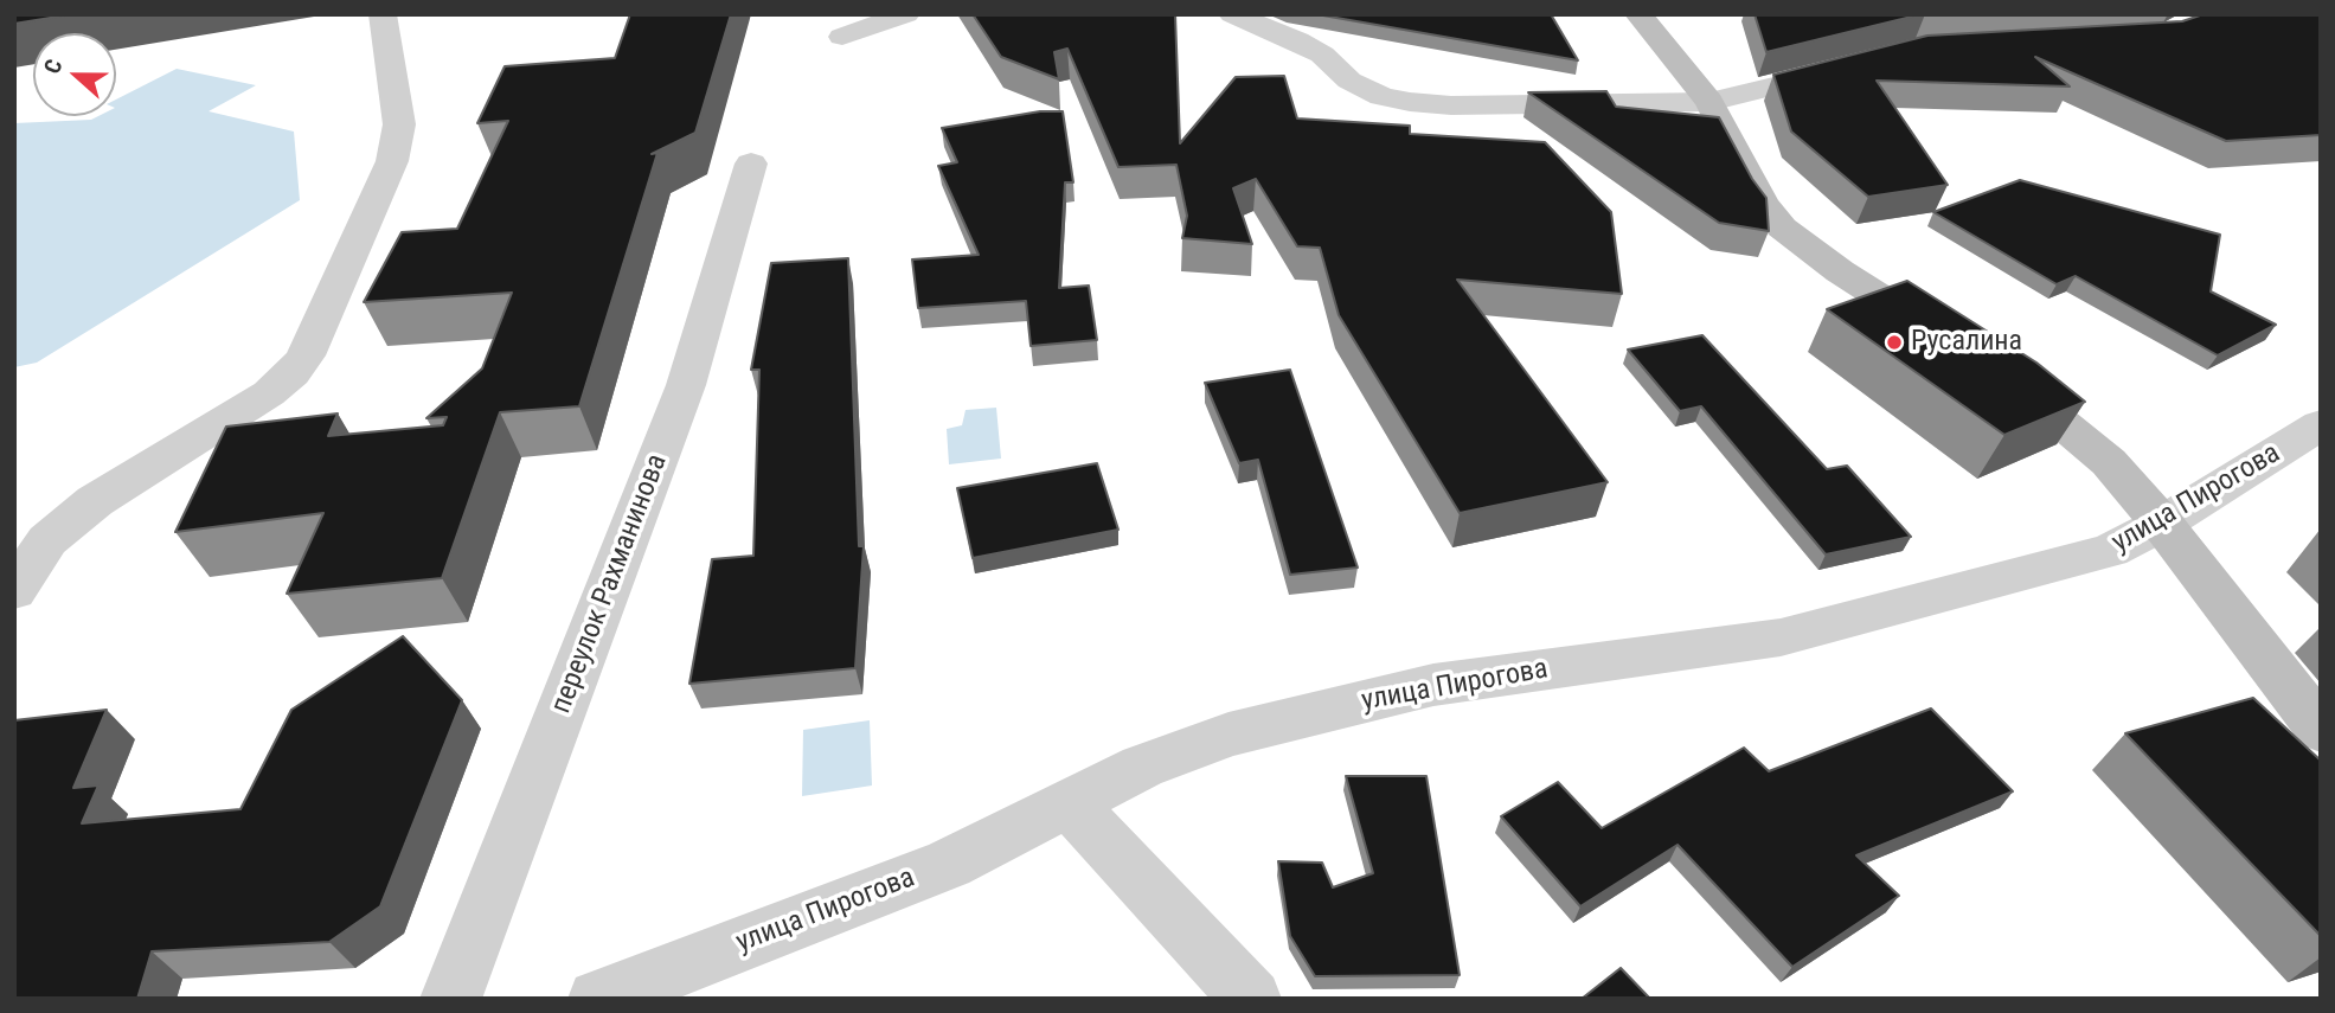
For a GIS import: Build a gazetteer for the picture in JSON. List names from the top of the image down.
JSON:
{
  "streets": {
    "street": ["улица Пирогова", "переулок Рахманинова"]
  },
  "places": ["Русалина"],
  "north": "left"
}
